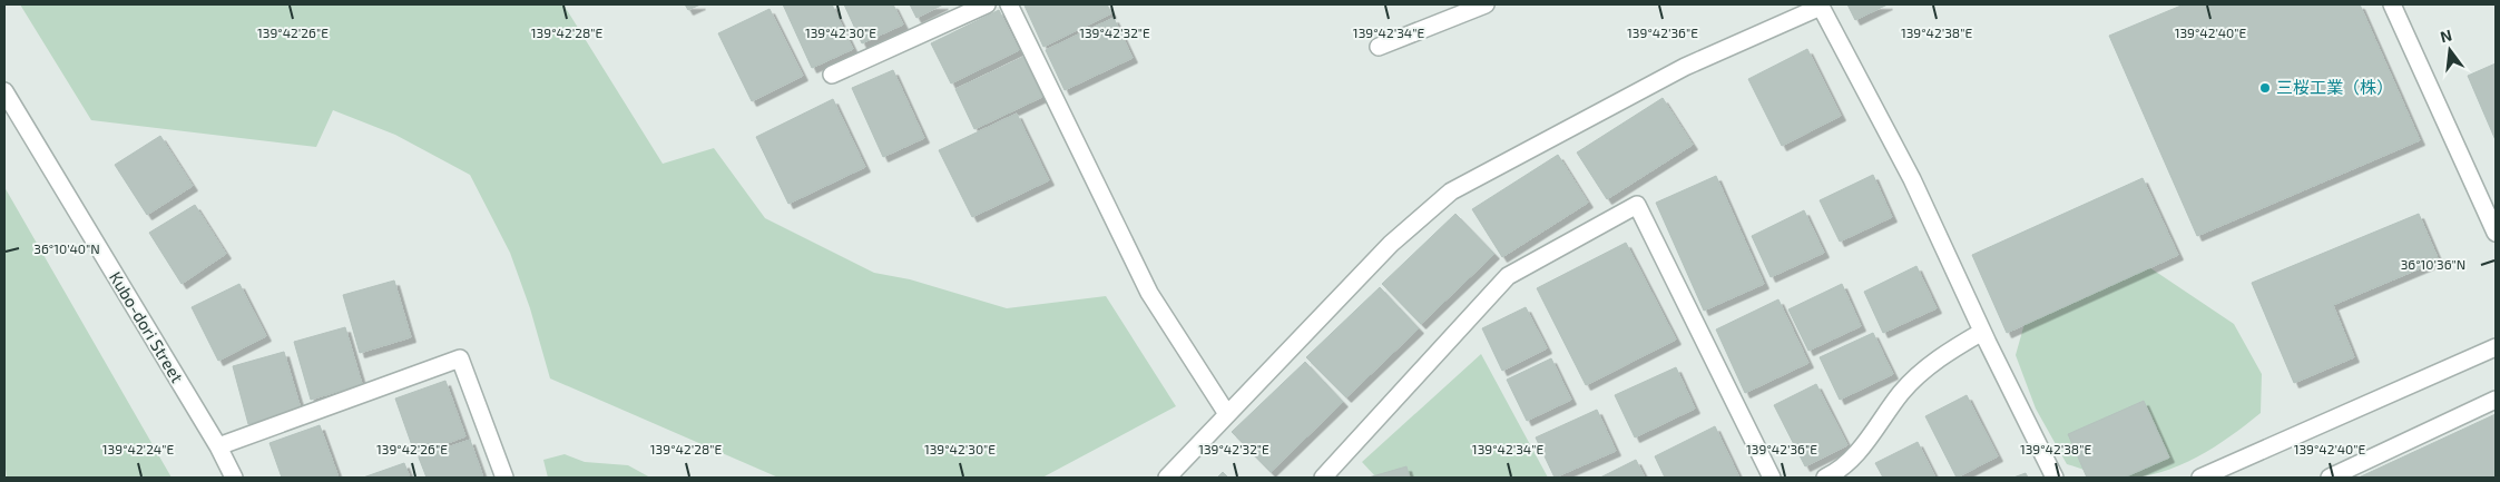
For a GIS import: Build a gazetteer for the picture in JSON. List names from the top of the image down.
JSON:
{
  "streets": {
    "street": ["Kubo-dori Street"]
  },
  "places": ["三桜工業（株）"],
  "north": "top",
  "coordinates": [
    "139°42'26\"E",
    "139°42'30\"E",
    "139°42'32\"E",
    "139°42'34\"E",
    "139°42'38\"E",
    "139°42'28\"E",
    "139°42'36\"E",
    "139°42'40\"E",
    "36°10'40\"N",
    "36°10'36\"N",
    "139°42'24\"E"
  ]
}
